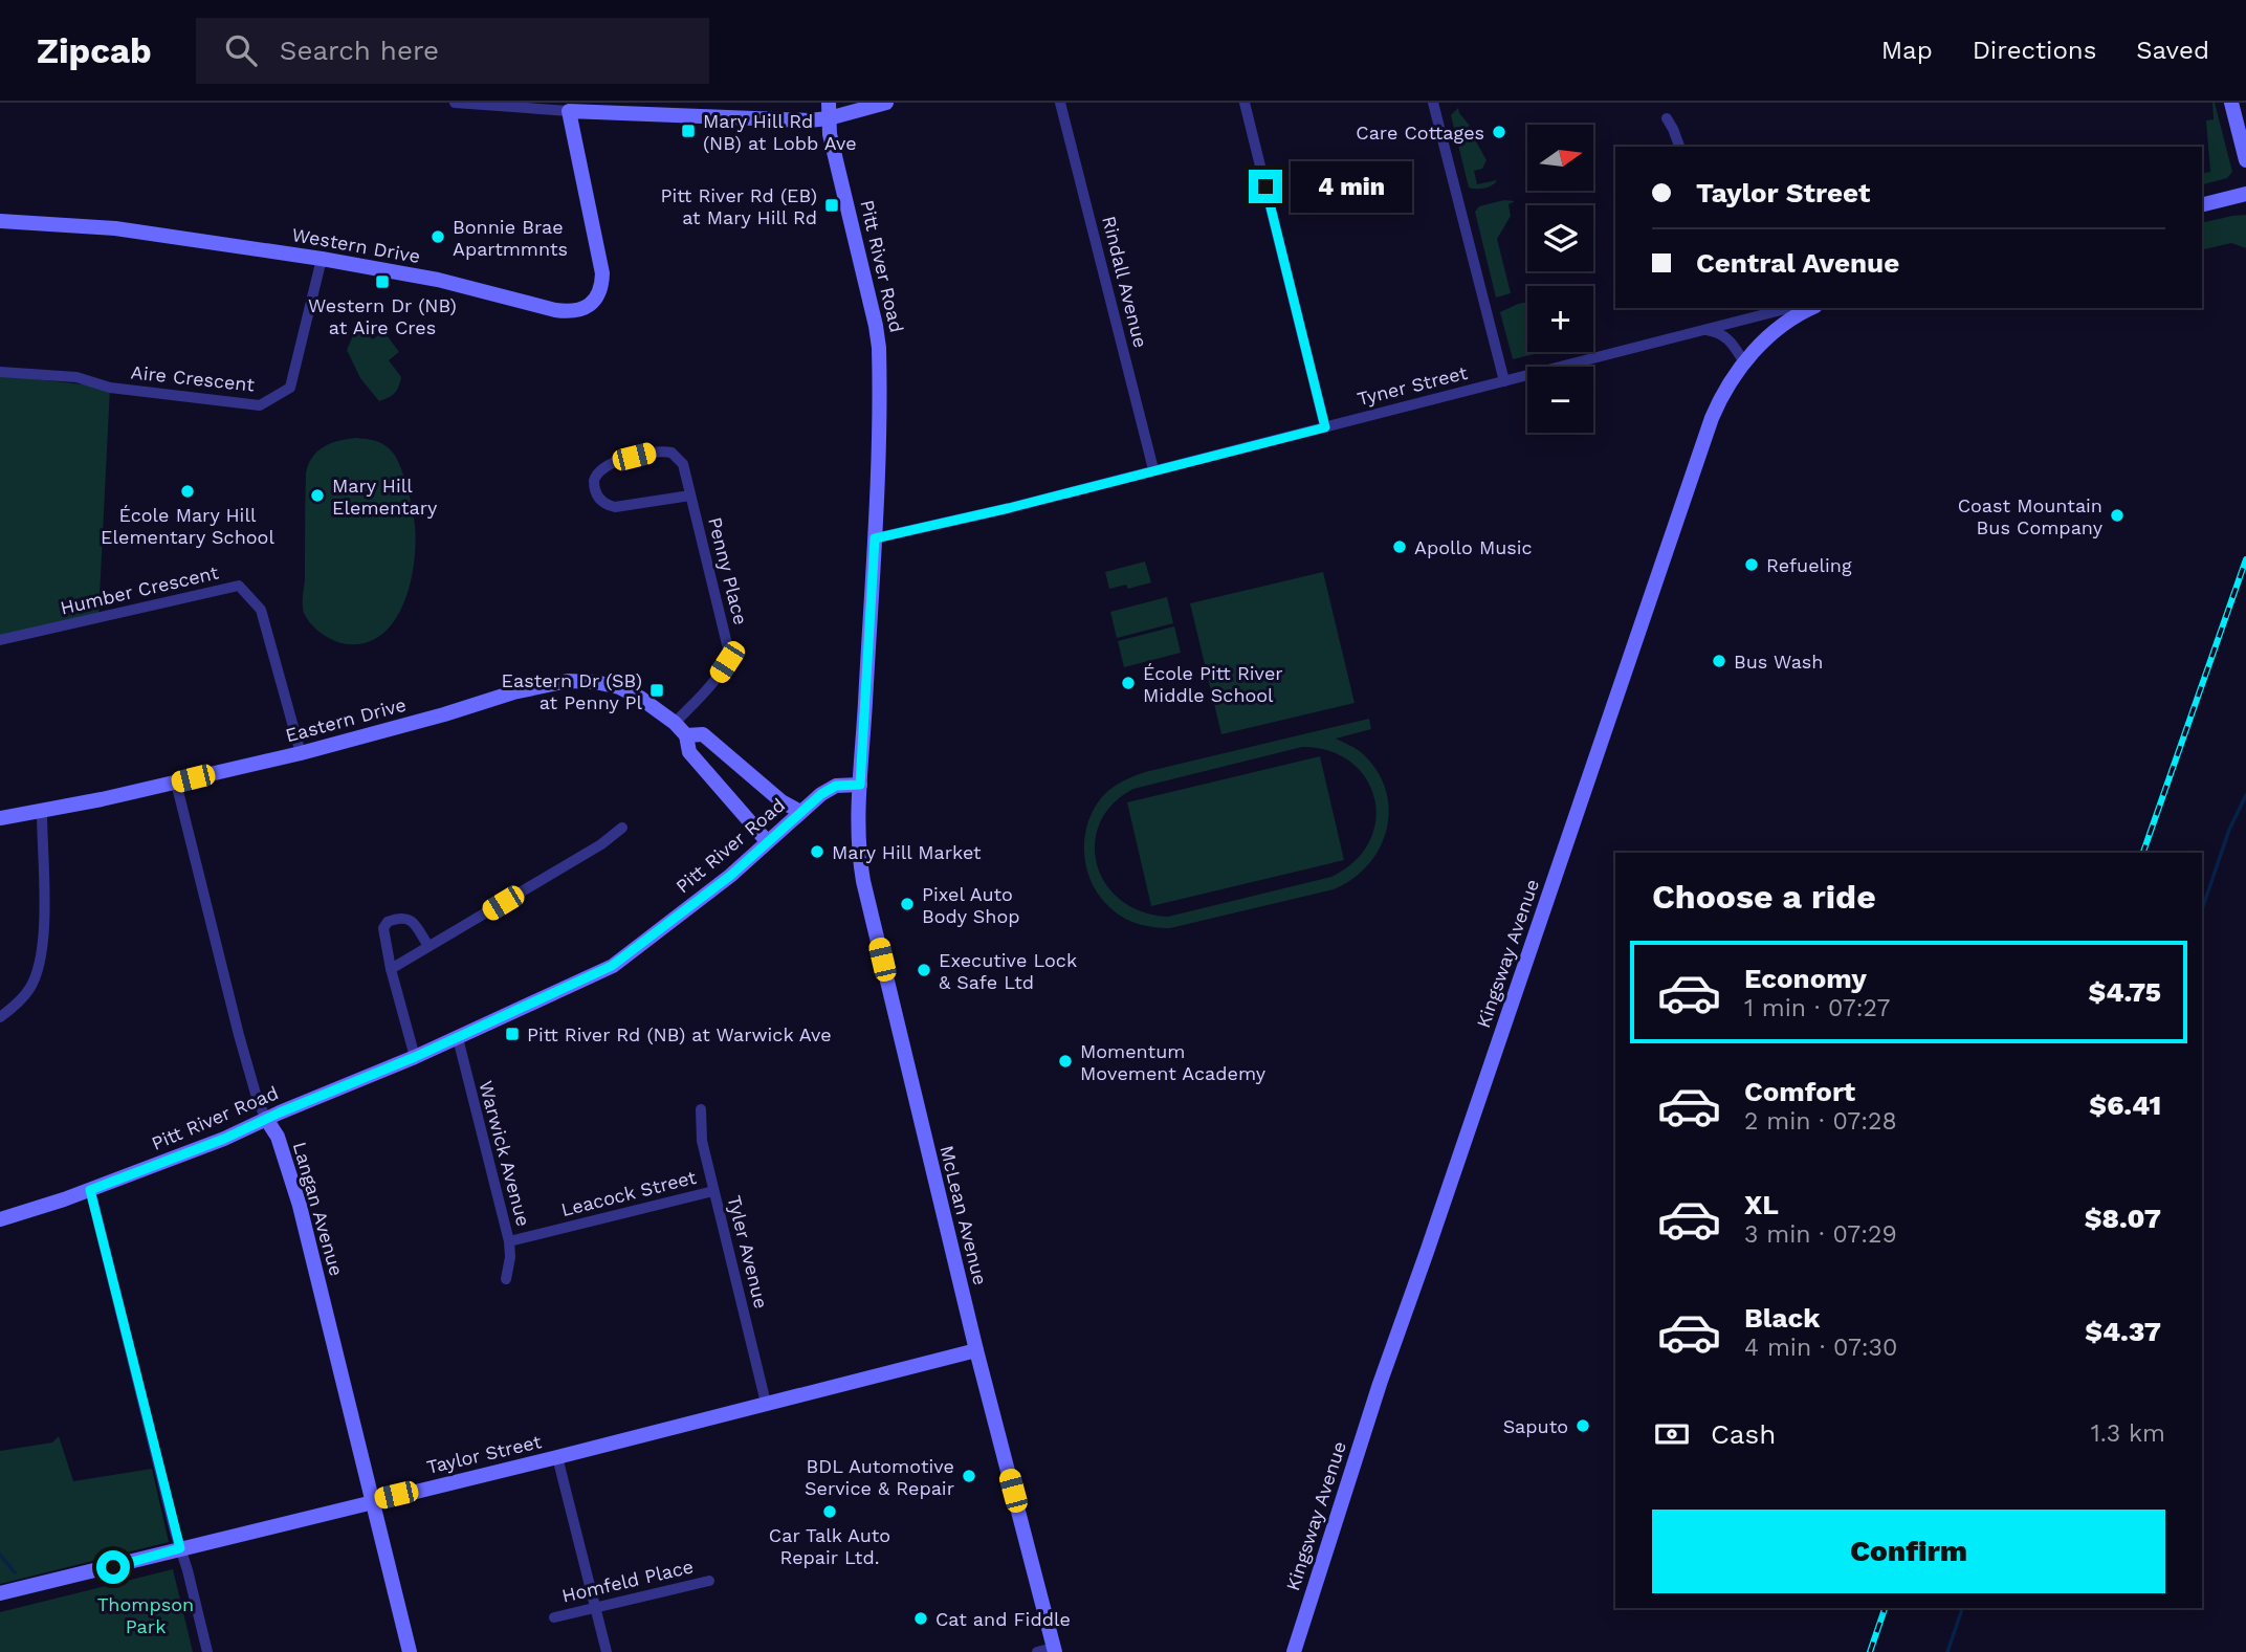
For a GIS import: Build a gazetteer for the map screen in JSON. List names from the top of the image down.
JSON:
{
  "streets": {
    "main road": [
      "Western Drive",
      "Pitt River Road",
      "Eastern Drive",
      "Kingsway Avenue",
      "Langan Avenue",
      "McLean Avenue",
      "Taylor Street"
    ],
    "street": [
      "Rindall Avenue",
      "Aire Crescent",
      "Tyner Street",
      "Penny Place",
      "Humber Crescent",
      "Warwick Avenue",
      "Leacock Street",
      "Tyler Avenue",
      "Homfeld Place"
    ]
  },
  "crossings": [
    ["Western Drive", "Aire Crescent"],
    ["Pitt River Road", "Tyner Street"],
    ["Pitt River Road", "Eastern Drive"],
    ["Pitt River Road", "Warwick Avenue"],
    ["Pitt River Road", "Langan Avenue"],
    ["Pitt River Road", "McLean Avenue"],
    ["Rindall Avenue", "Tyner Street"],
    ["Penny Place", "Eastern Drive"],
    ["Humber Crescent", "Eastern Drive"],
    ["Eastern Drive", "Langan Avenue"],
    ["Warwick Avenue", "Leacock Street"],
    ["Leacock Street", "Tyler Avenue"],
    ["Langan Avenue", "Taylor Street"],
    ["McLean Avenue", "Taylor Street"],
    ["Tyler Avenue", "Taylor Street"]
  ],
  "parks": ["Thompson Park"],
  "places": {
    "transit": [
      "Mary Hill Rd (NB) at Lobb Ave",
      "Pitt River Rd (EB) at Mary Hill Rd",
      "Western Dr (NB) at Aire Cres",
      "Eastern Dr (SB) at Penny Pl",
      "Pitt River Rd (NB) at Warwick Ave"
    ],
    "other": [
      "Care Cottages",
      "Bonnie Brae Apartmmnts",
      "École Mary Hill Elementary School",
      "Mary Hill Elementary",
      "Coast Mountain Bus Company",
      "Apollo Music",
      "Refueling",
      "Bus Wash",
      "École Pitt River Middle School",
      "Mary Hill Market",
      "Pixel Auto Body Shop",
      "Executive Lock & Safe Ltd",
      "Momentum Movement Academy",
      "Saputo",
      "BDL Automotive Service & Repair",
      "Car Talk Auto Repair Ltd.",
      "Cat and Fiddle"
    ]
  },
  "north": "right",
  "page": {
    "header": "Zipcab",
    "search": "Search here",
    "nav": ["Map", "Directions", "Saved"],
    "map_buttons": ["+", "−"],
    "banner": ["Taylor Street", "Central Avenue"],
    "bubble": "4 min",
    "heading": "Choose a ride",
    "list": [
      {
        "name": "Economy",
        "note": "1 min · 07:27",
        "value": "$4.75"
      },
      {
        "name": "Comfort",
        "note": "2 min · 07:28",
        "value": "$6.41"
      },
      {
        "name": "XL",
        "note": "3 min · 07:29",
        "value": "$8.07"
      },
      {
        "name": "Black",
        "note": "4 min · 07:30",
        "value": "$4.37"
      }
    ],
    "pay": ["Cash", "1.3 km"],
    "buttons": "Confirm"
  }
}
